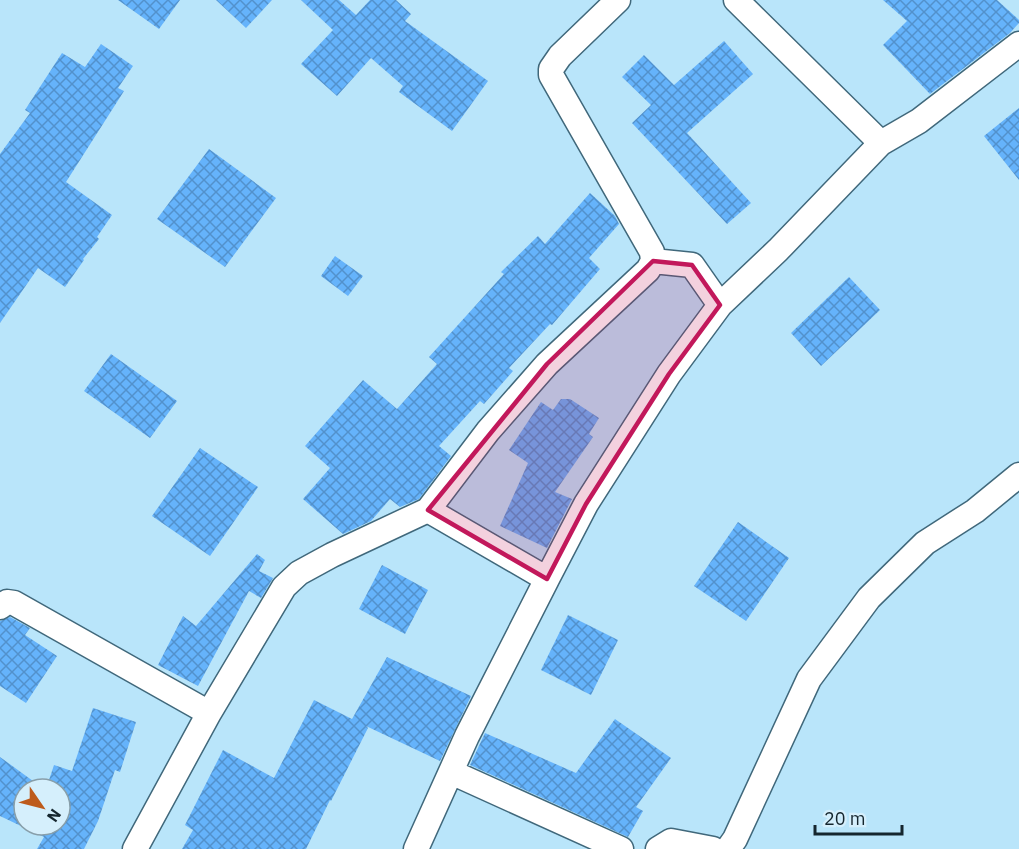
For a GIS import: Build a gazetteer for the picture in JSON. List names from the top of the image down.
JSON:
{
  "scale_bar": "20 m",
  "north": "bottom right"
}
